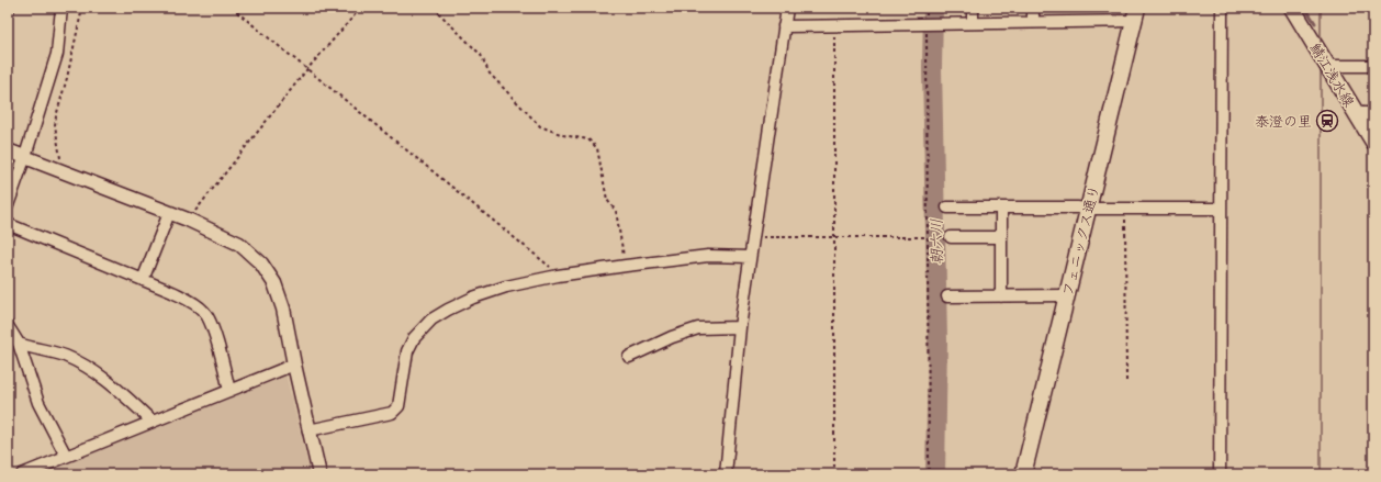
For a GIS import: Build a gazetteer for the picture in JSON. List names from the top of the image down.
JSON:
{
  "streets": {
    "main road": ["鯖江浅水線", "フェニックス通り"]
  },
  "water": ["朝六川"],
  "places": {
    "station": ["泰澄の里"]
  }
}
